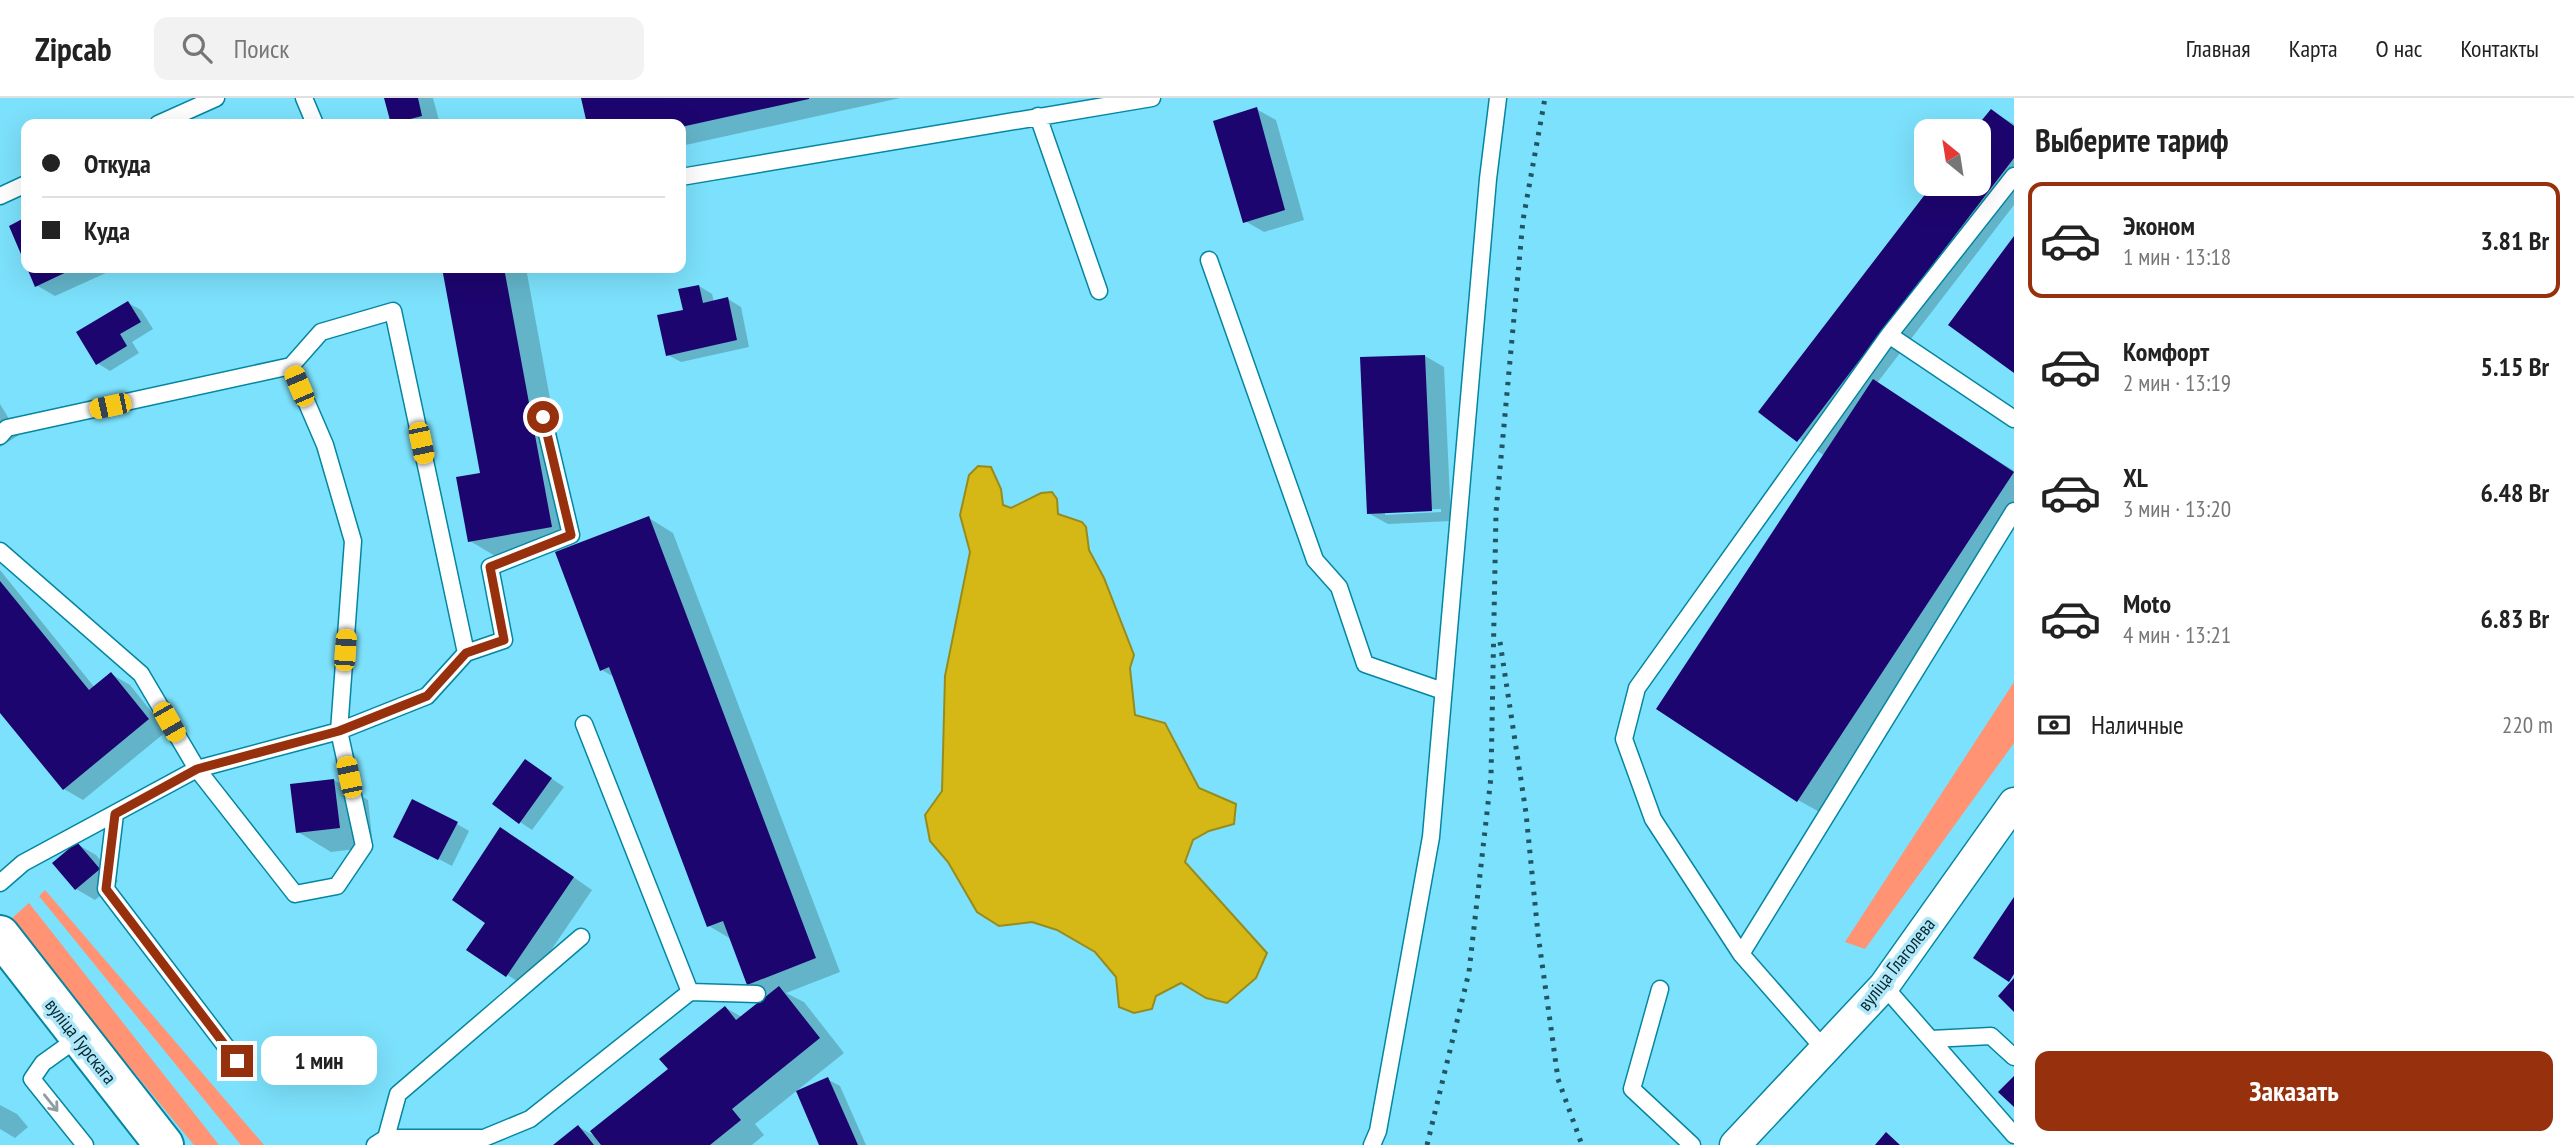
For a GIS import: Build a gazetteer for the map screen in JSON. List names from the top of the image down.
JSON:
{
  "streets": {
    "main road": ["вуліца Гурскага"],
    "street": ["вуліца Глаголева"]
  },
  "north": "top left",
  "page": {
    "header": "Zipcab",
    "search": "Поиск",
    "nav": [
      "Главная",
      "Карта",
      "О нас",
      "Контакты"
    ],
    "heading": "Выберите тариф",
    "banner": ["Откуда", "Куда"],
    "list": [
      {
        "name": "Эконом",
        "note": "1 мин · 13:18",
        "value": "3.81 Br"
      },
      {
        "name": "Комфорт",
        "note": "2 мин · 13:19",
        "value": "5.15 Br"
      },
      {
        "name": "XL",
        "note": "3 мин · 13:20",
        "value": "6.48 Br"
      },
      {
        "name": "Moto",
        "note": "4 мин · 13:21",
        "value": "6.83 Br"
      }
    ],
    "pay": ["Наличные", "220 m"],
    "bubble": "1 мин",
    "buttons": "Заказать"
  }
}
